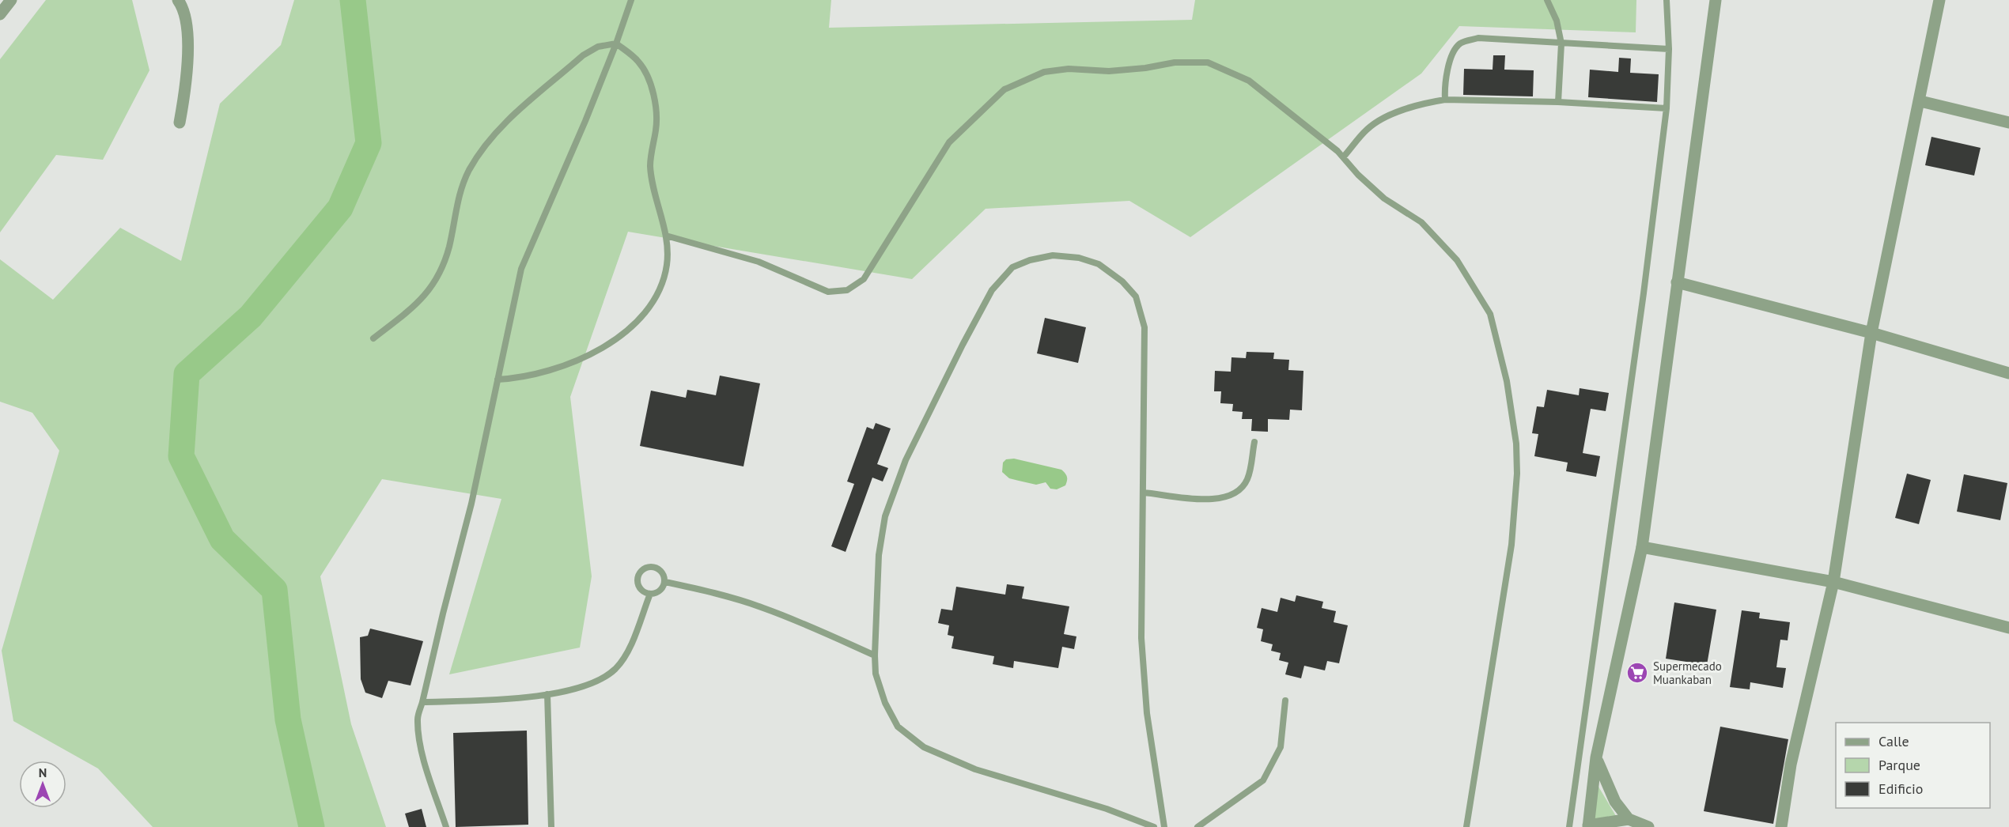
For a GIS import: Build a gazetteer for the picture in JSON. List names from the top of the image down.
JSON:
{
  "places": {
    "supermarket": ["Supermecado Muankaban"]
  },
  "legend": ["Calle", "Parque", "Edificio"],
  "north": "top"
}
